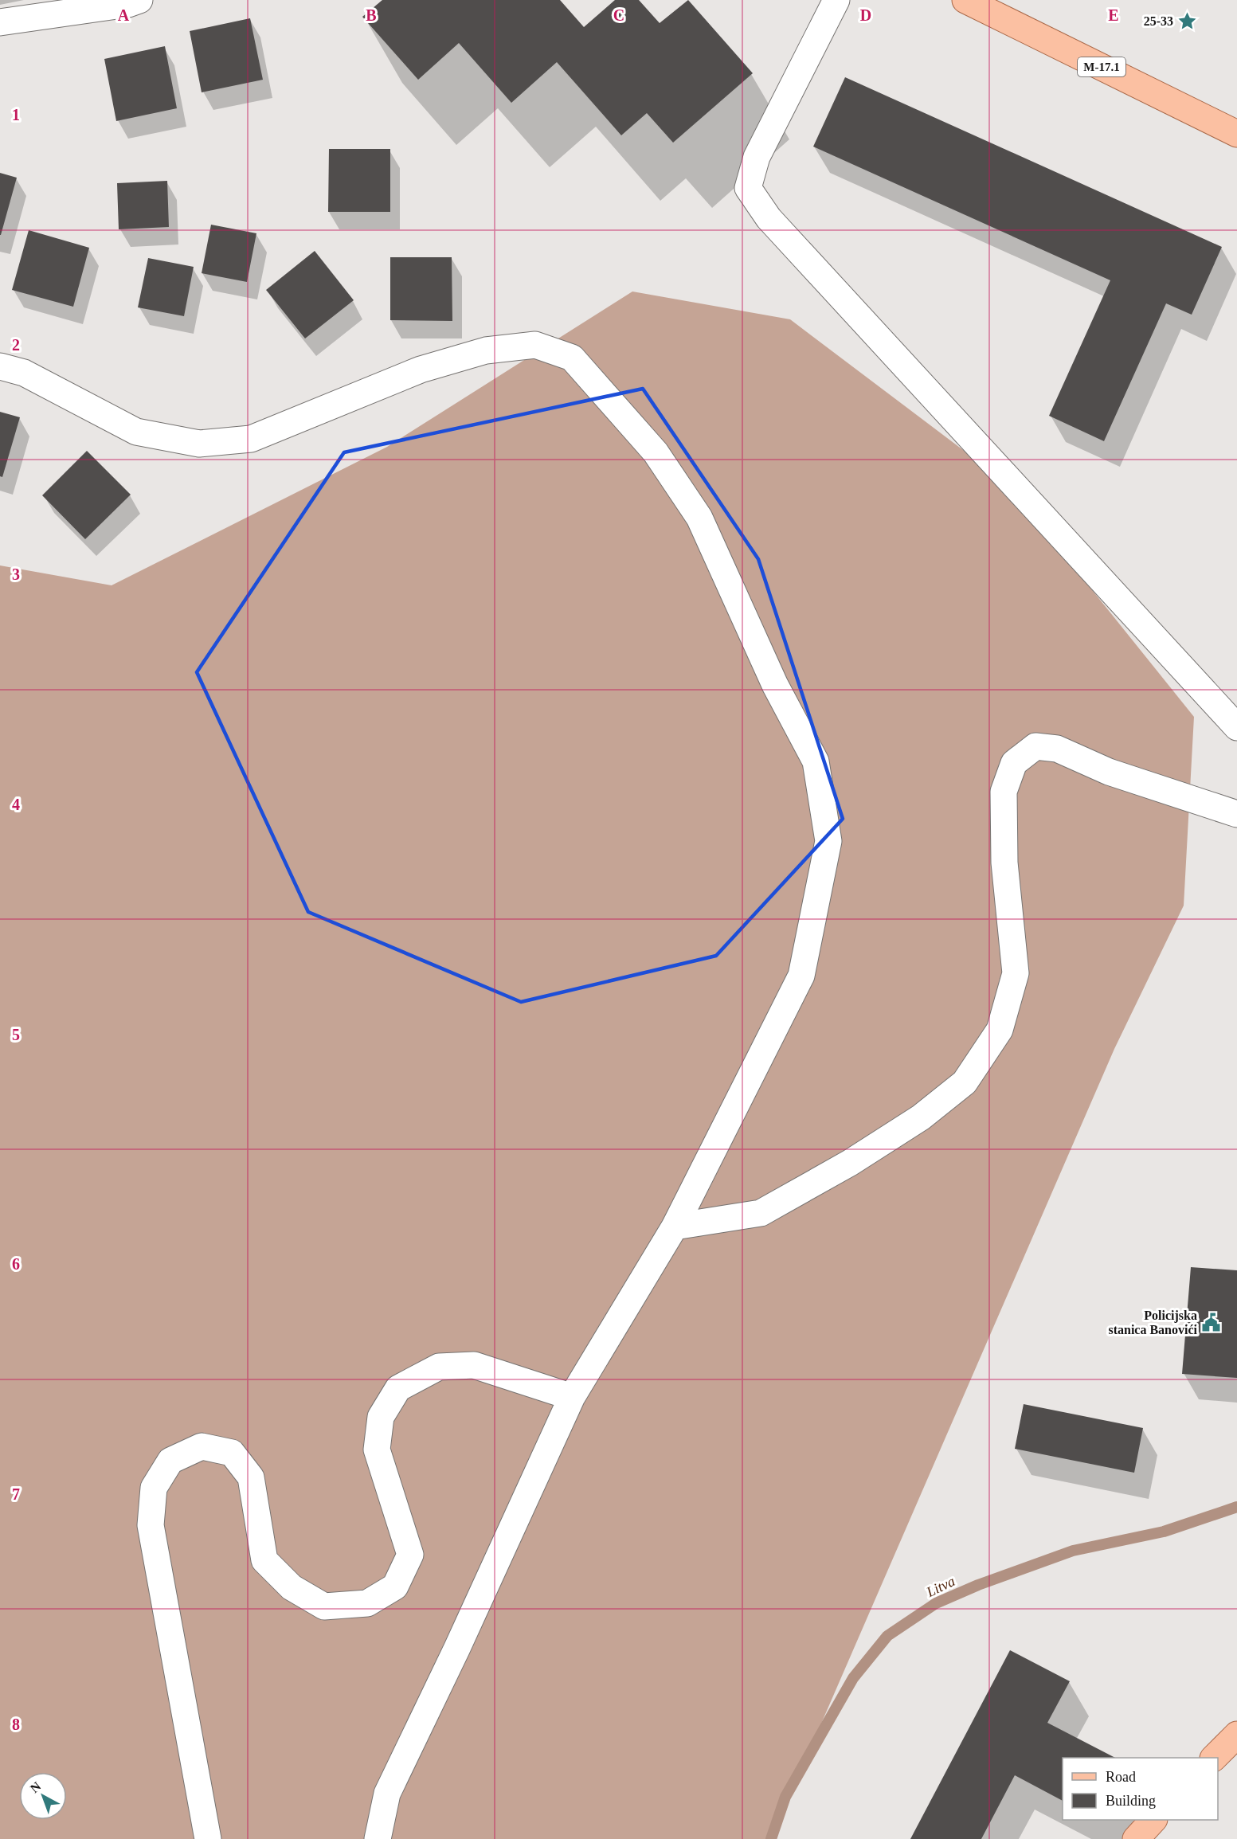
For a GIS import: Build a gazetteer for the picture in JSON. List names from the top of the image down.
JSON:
{
  "streets": {
    "main road": ["M-17.1"]
  },
  "water": ["Litva"],
  "places": {
    "place": ["25-33"],
    "public building": ["Policijska stanica Banovići"]
  },
  "legend": ["Road", "Building"],
  "north": "top left",
  "grid": {
    "columns": [
      "A",
      "B",
      "C",
      "D",
      "E"
    ],
    "rows": [
      "1",
      "2",
      "3",
      "4",
      "5",
      "6",
      "7",
      "8"
    ]
  }
}
